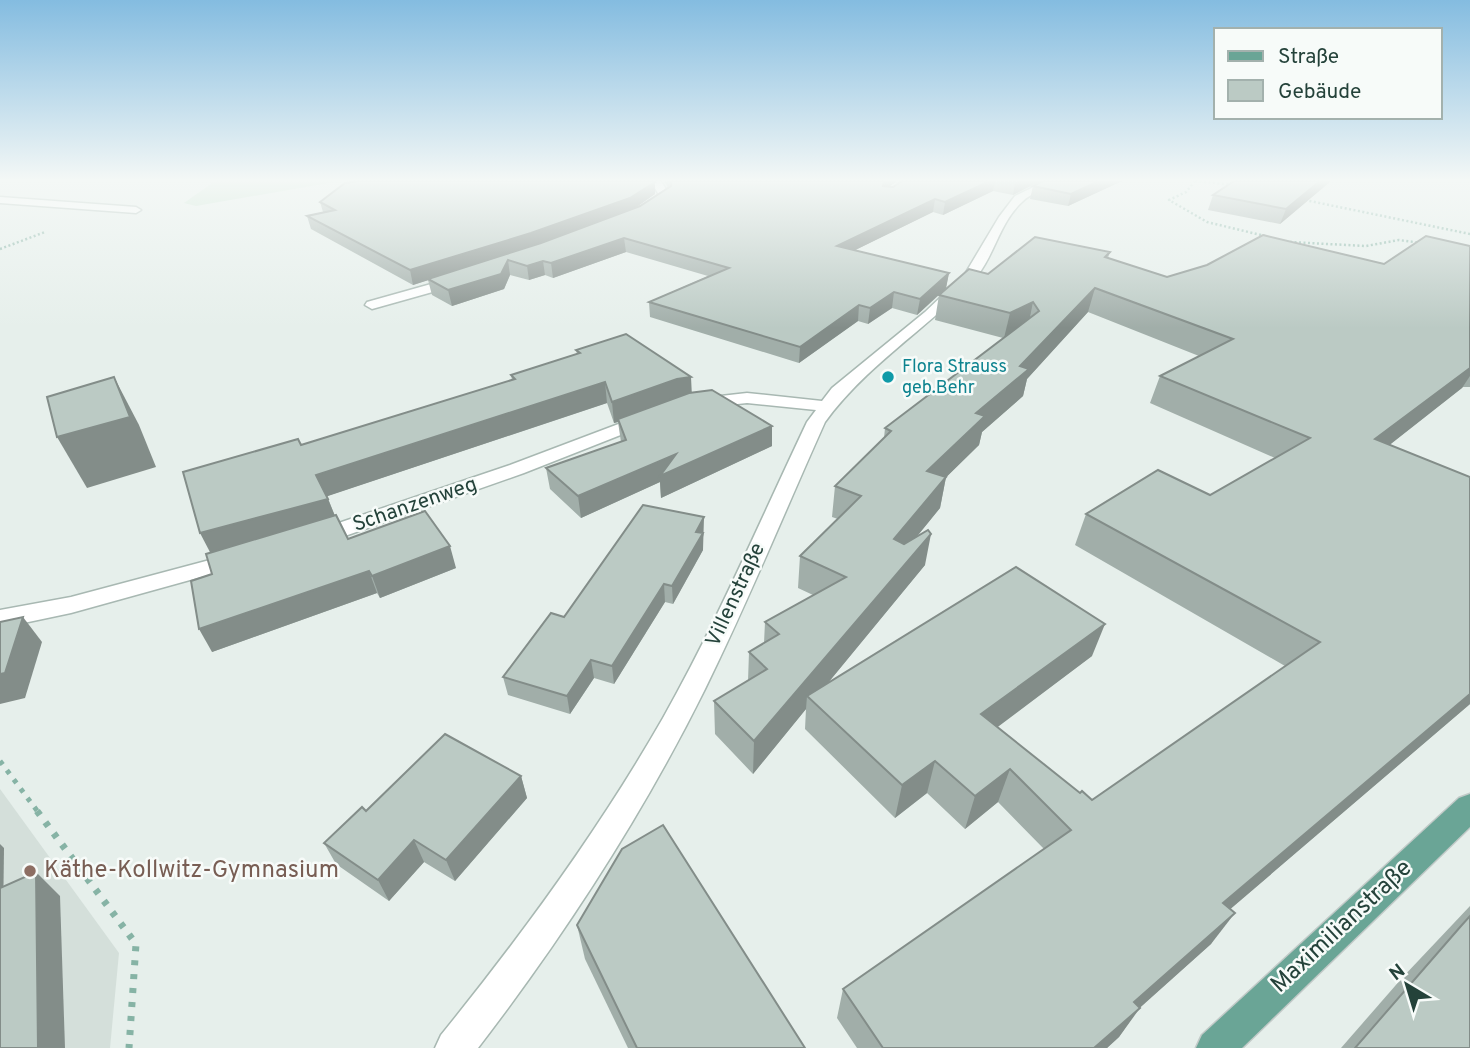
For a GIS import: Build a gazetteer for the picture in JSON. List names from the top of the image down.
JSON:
{
  "streets": {
    "main road": ["Maximilianstraße"],
    "street": ["Schanzenweg", "Villenstraße"]
  },
  "places": ["Flora Strauss geb.Behr", "Käthe-Kollwitz-Gymnasium"],
  "legend": ["Straße", "Gebäude"],
  "north": "top left"
}
